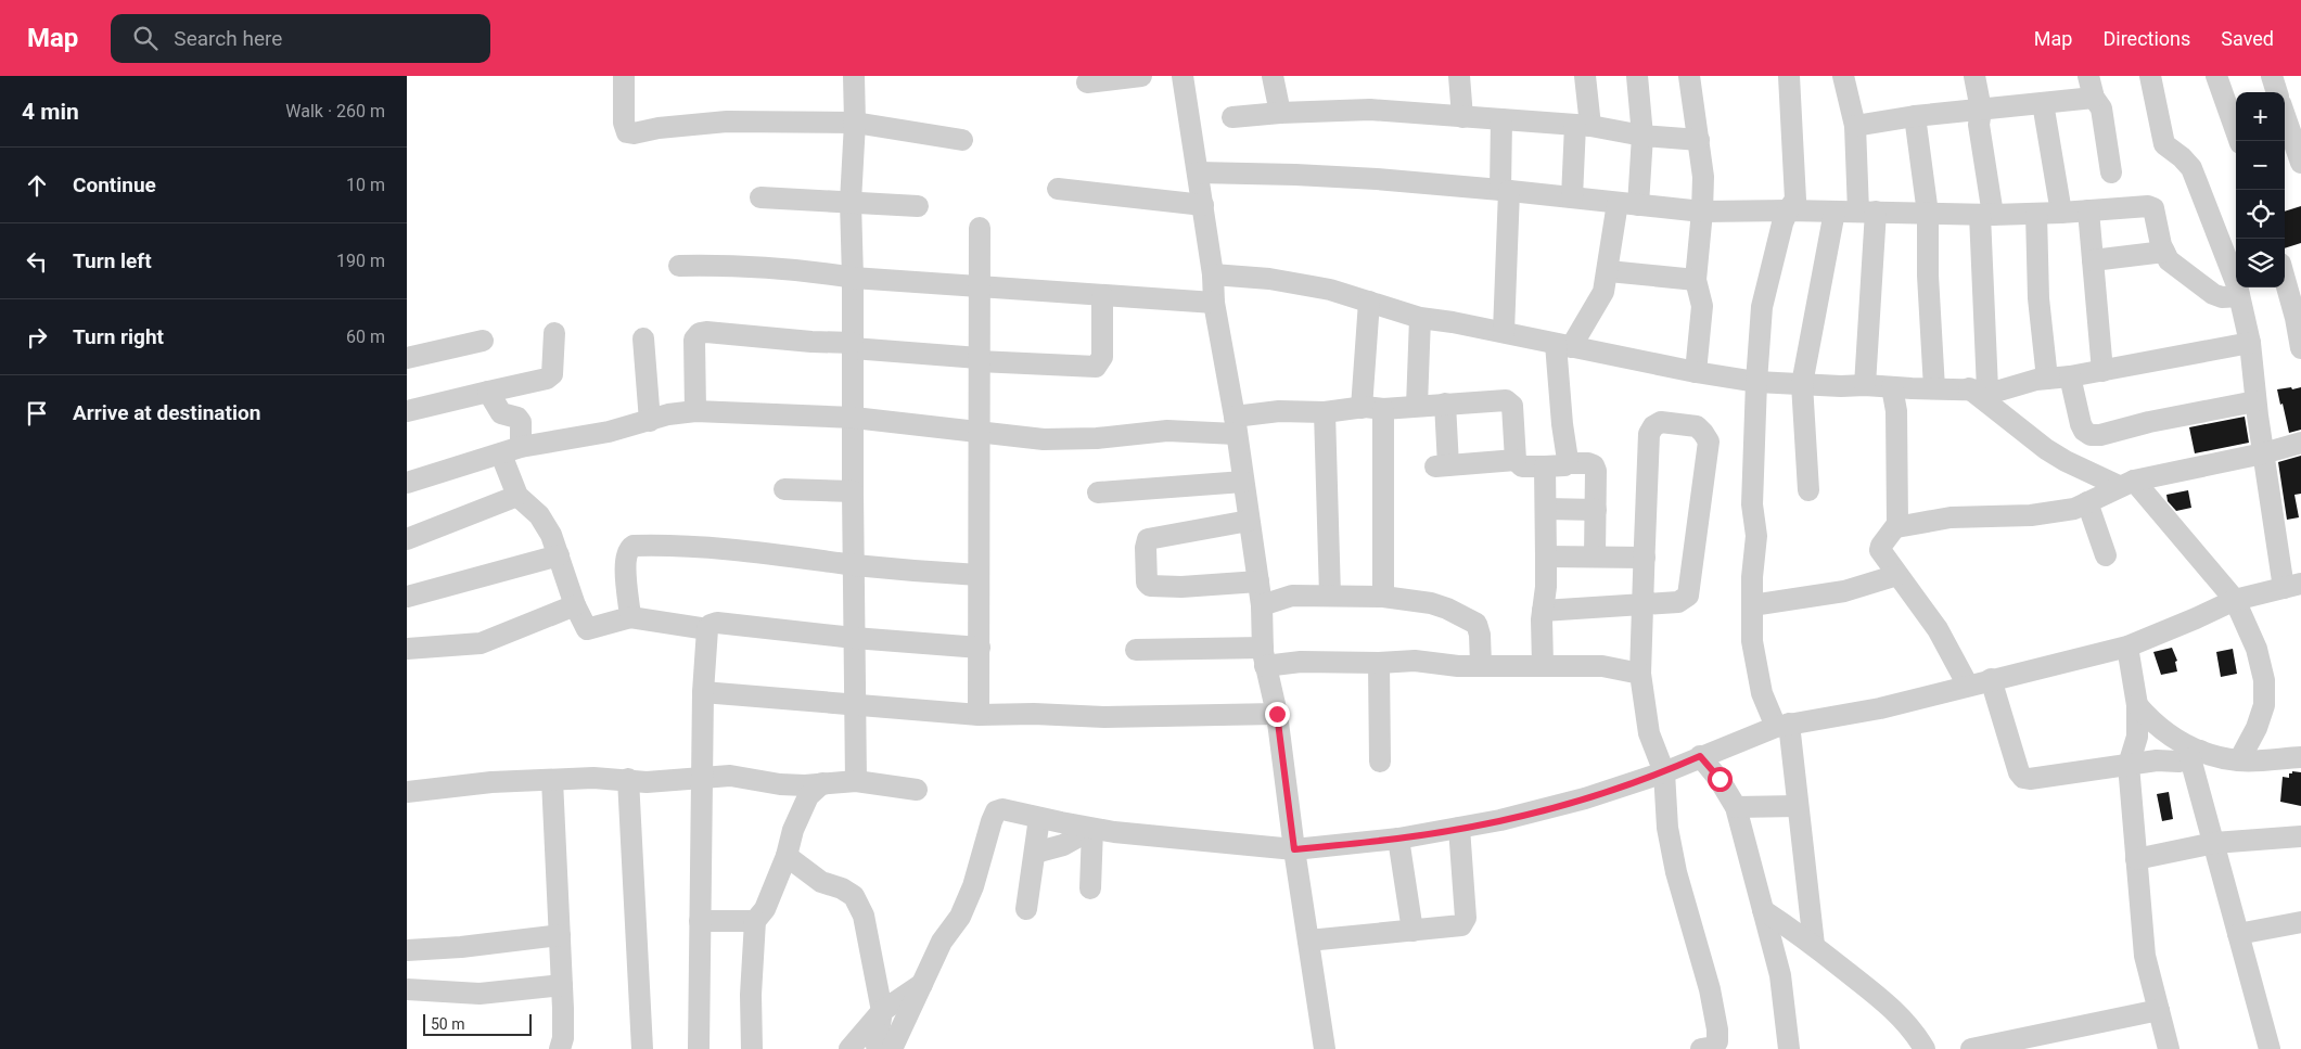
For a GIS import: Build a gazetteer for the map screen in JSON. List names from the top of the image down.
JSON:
{
  "scale_bar": "50 m",
  "page": {
    "header": "Map",
    "search": "Search here",
    "nav": ["Map", "Directions", "Saved"],
    "heading": ["4 min", "Walk · 260 m"],
    "map_buttons": ["+", "−"],
    "list": [
      ["Continue", "10 m"],
      ["Turn left", "190 m"],
      ["Turn right", "60 m"],
      "Arrive at destination"
    ],
    "scale": "50 m"
  }
}
